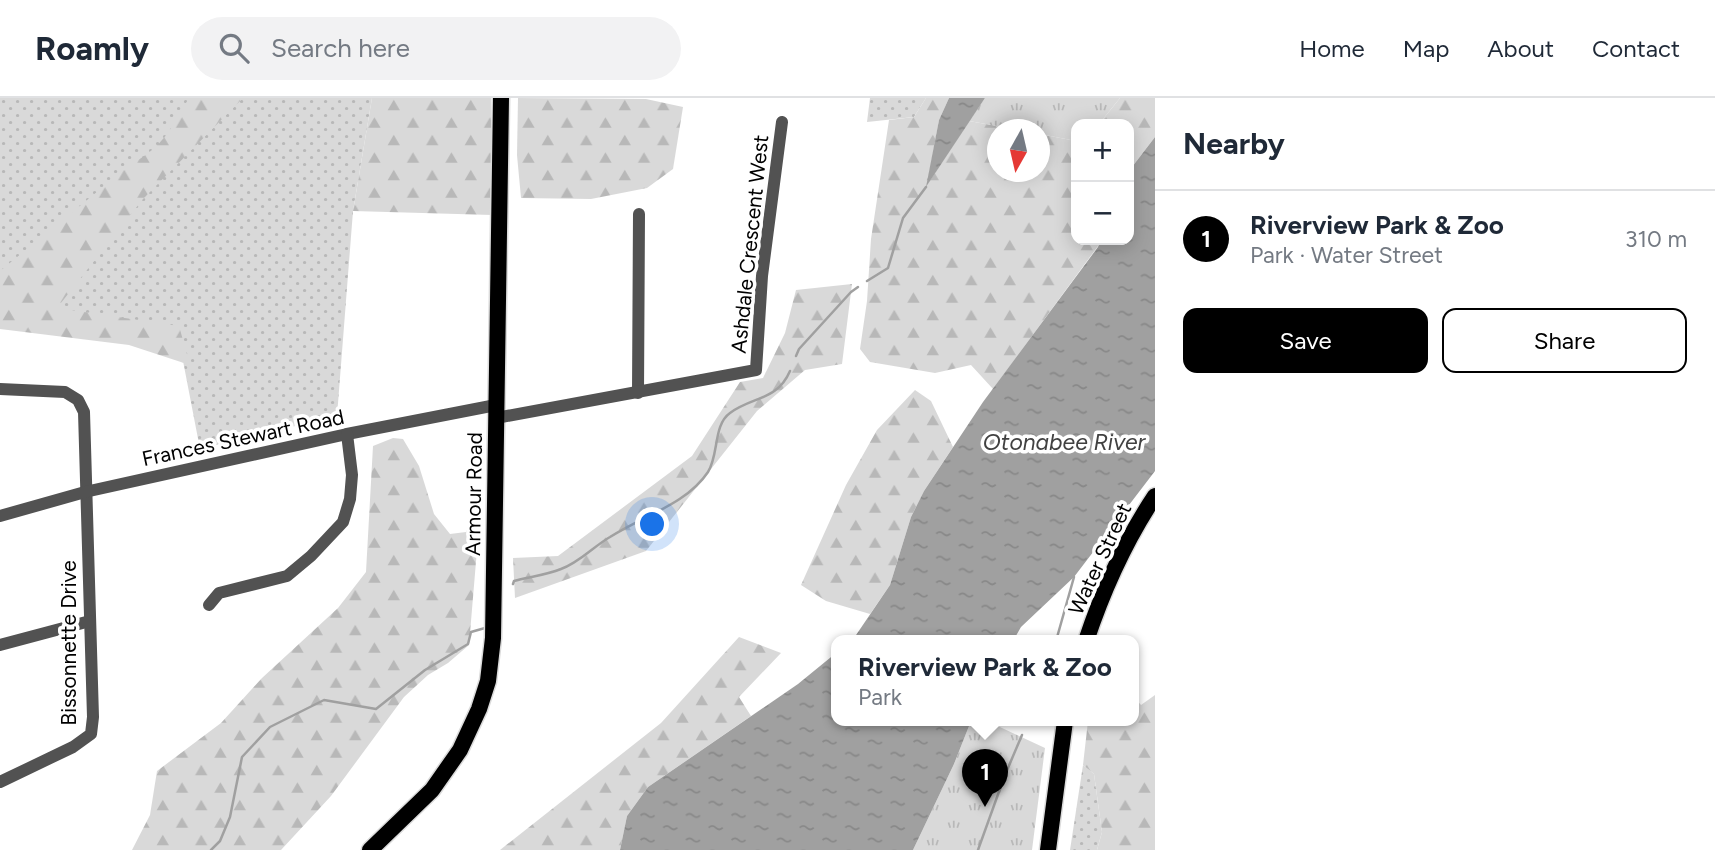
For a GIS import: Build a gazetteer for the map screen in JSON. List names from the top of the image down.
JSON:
{
  "streets": {
    "main road": ["Armour Road", "Water Street"],
    "street": ["Ashdale Crescent West", "Frances Stewart Road", "Bissonnette Drive"]
  },
  "crossings": [
    ["Ashdale Crescent West", "Frances Stewart Road"],
    ["Frances Stewart Road", "Armour Road"],
    ["Frances Stewart Road", "Bissonnette Drive"]
  ],
  "water": ["Otonabee River"],
  "north": "bottom",
  "page": {
    "header": "Roamly",
    "search": "Search here",
    "nav": [
      "Home",
      "Map",
      "About",
      "Contact"
    ],
    "heading": "Nearby",
    "map_buttons": ["+", "−"],
    "list": [
      {
        "mark": "1",
        "name": "Riverview Park & Zoo",
        "note": "Park · Water Street",
        "value": "310 m"
      }
    ],
    "buttons": ["Save", "Share"],
    "popup": ["Riverview Park & Zoo", "Park"],
    "pins": "1"
  }
}
